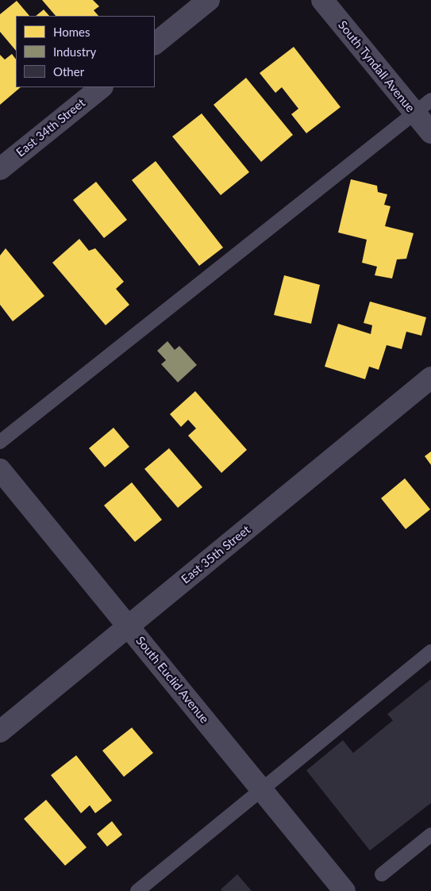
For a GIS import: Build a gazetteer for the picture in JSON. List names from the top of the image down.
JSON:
{
  "streets": {
    "street": [
      "South Tyndall Avenue",
      "East 34th Street",
      "East 35th Street",
      "South Euclid Avenue"
    ]
  },
  "crossings": [
    ["East 35th Street", "South Euclid Avenue"]
  ],
  "legend": ["Homes", "Industry", "Other"]
}
